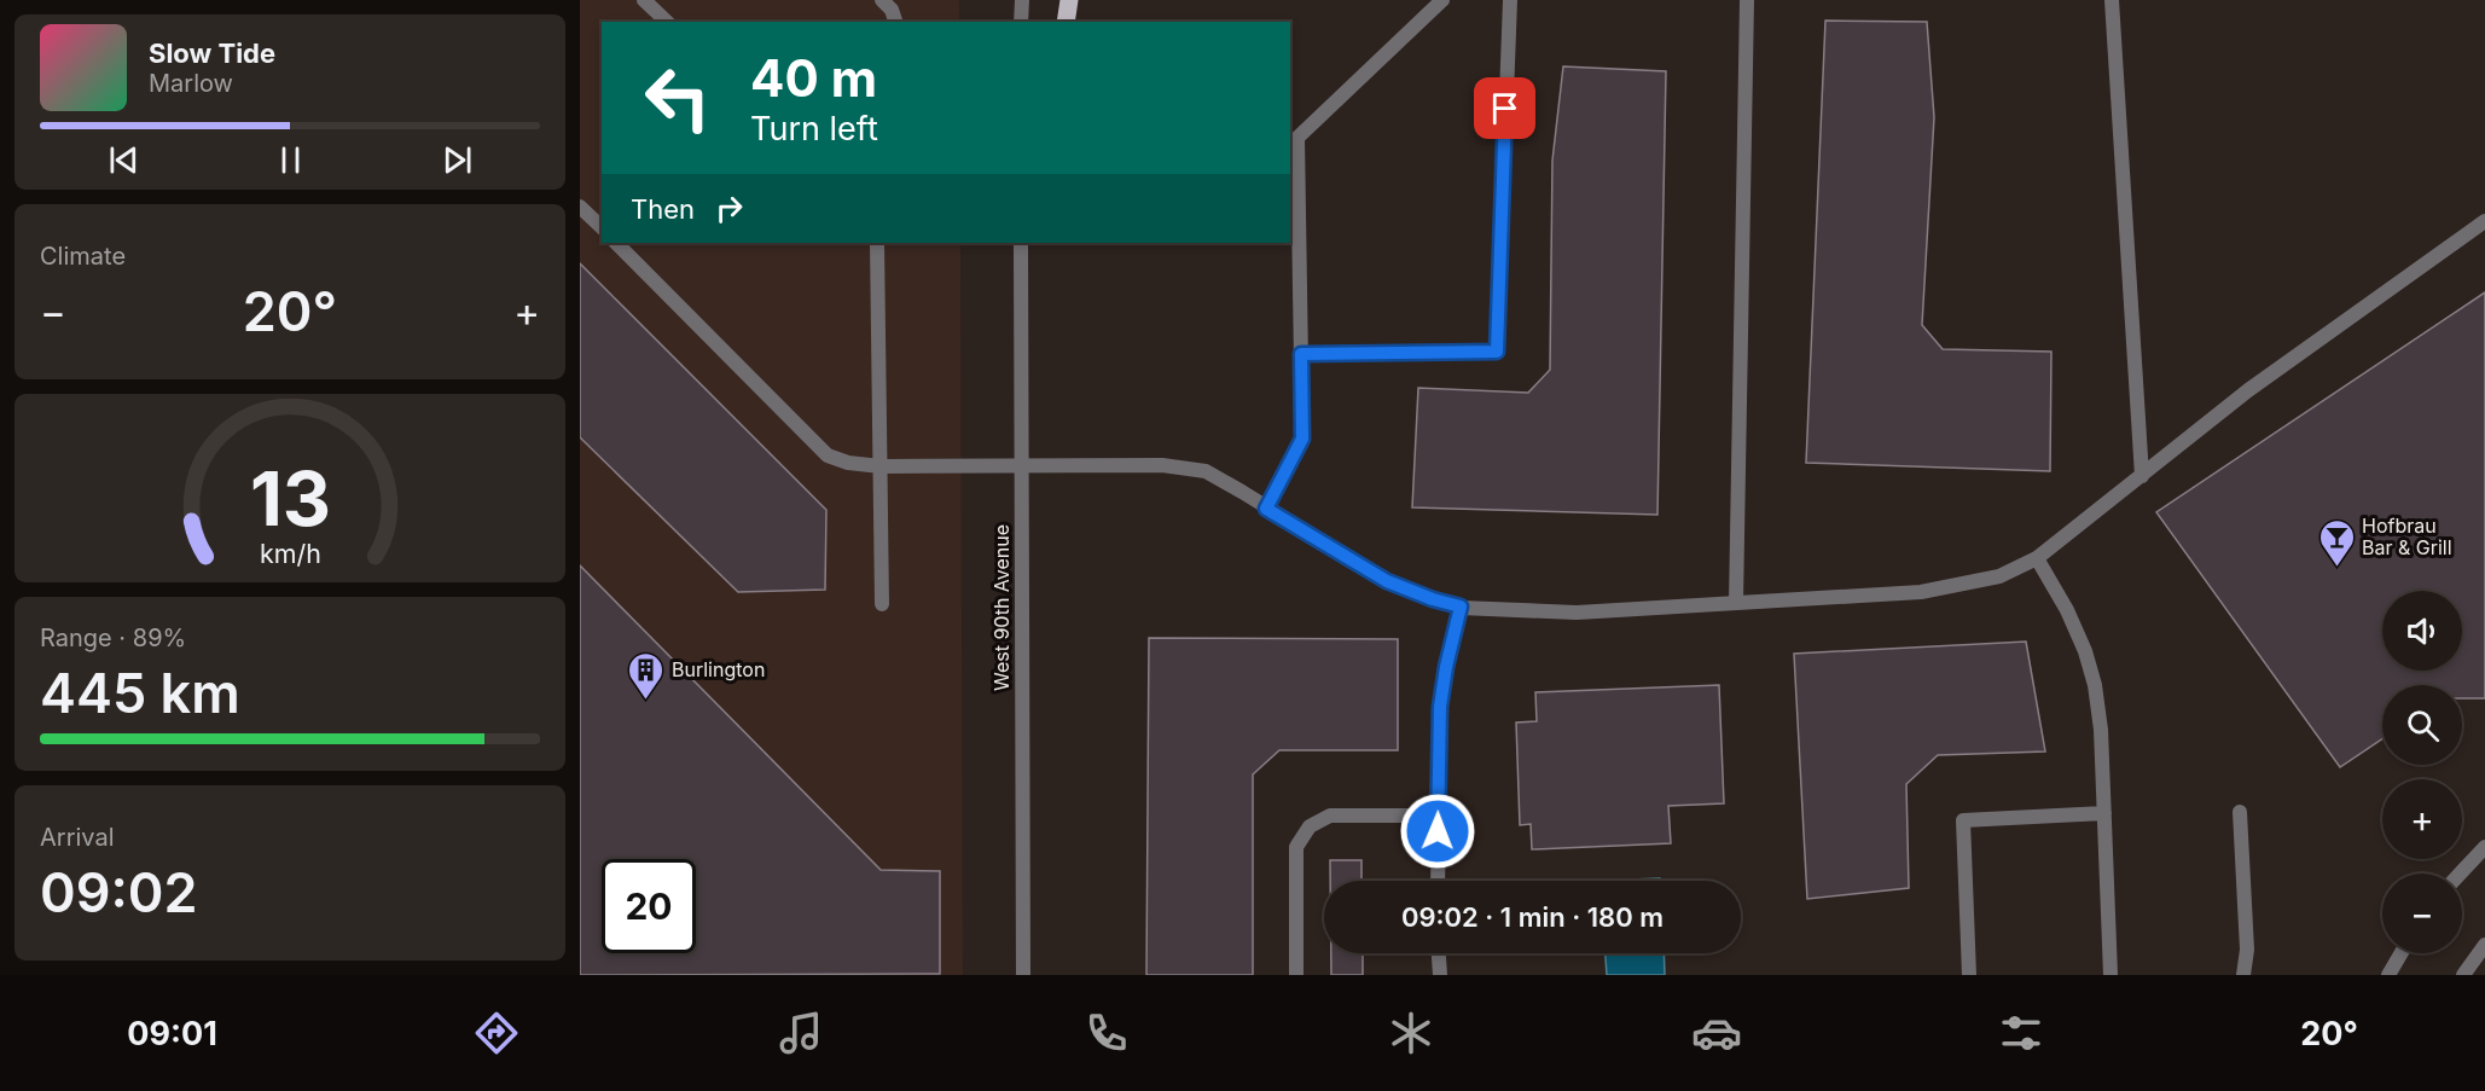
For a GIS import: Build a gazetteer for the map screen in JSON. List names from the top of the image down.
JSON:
{
  "streets": {
    "street": ["West 90th Avenue"]
  },
  "places": {
    "bar": ["Hofbrau Bar & Grill"],
    "building": ["Burlington"]
  },
  "page": {
    "turn": ["40 m", "Turn left"],
    "song": ["Slow Tide", "Marlow"],
    "then": "Then",
    "tile": [
      "Climate",
      ["Range · 89%", "445 km"],
      ["Arrival", "09:02"]
    ],
    "heat": ["−", "20°", "+"],
    "map_buttons": ["+", "−"],
    "limit": "20",
    "trip": "09:02 · 1 min · 180 m",
    "tabs": ["09:01", "20°"],
    "gauge": ["13", "km/h"]
  }
}
